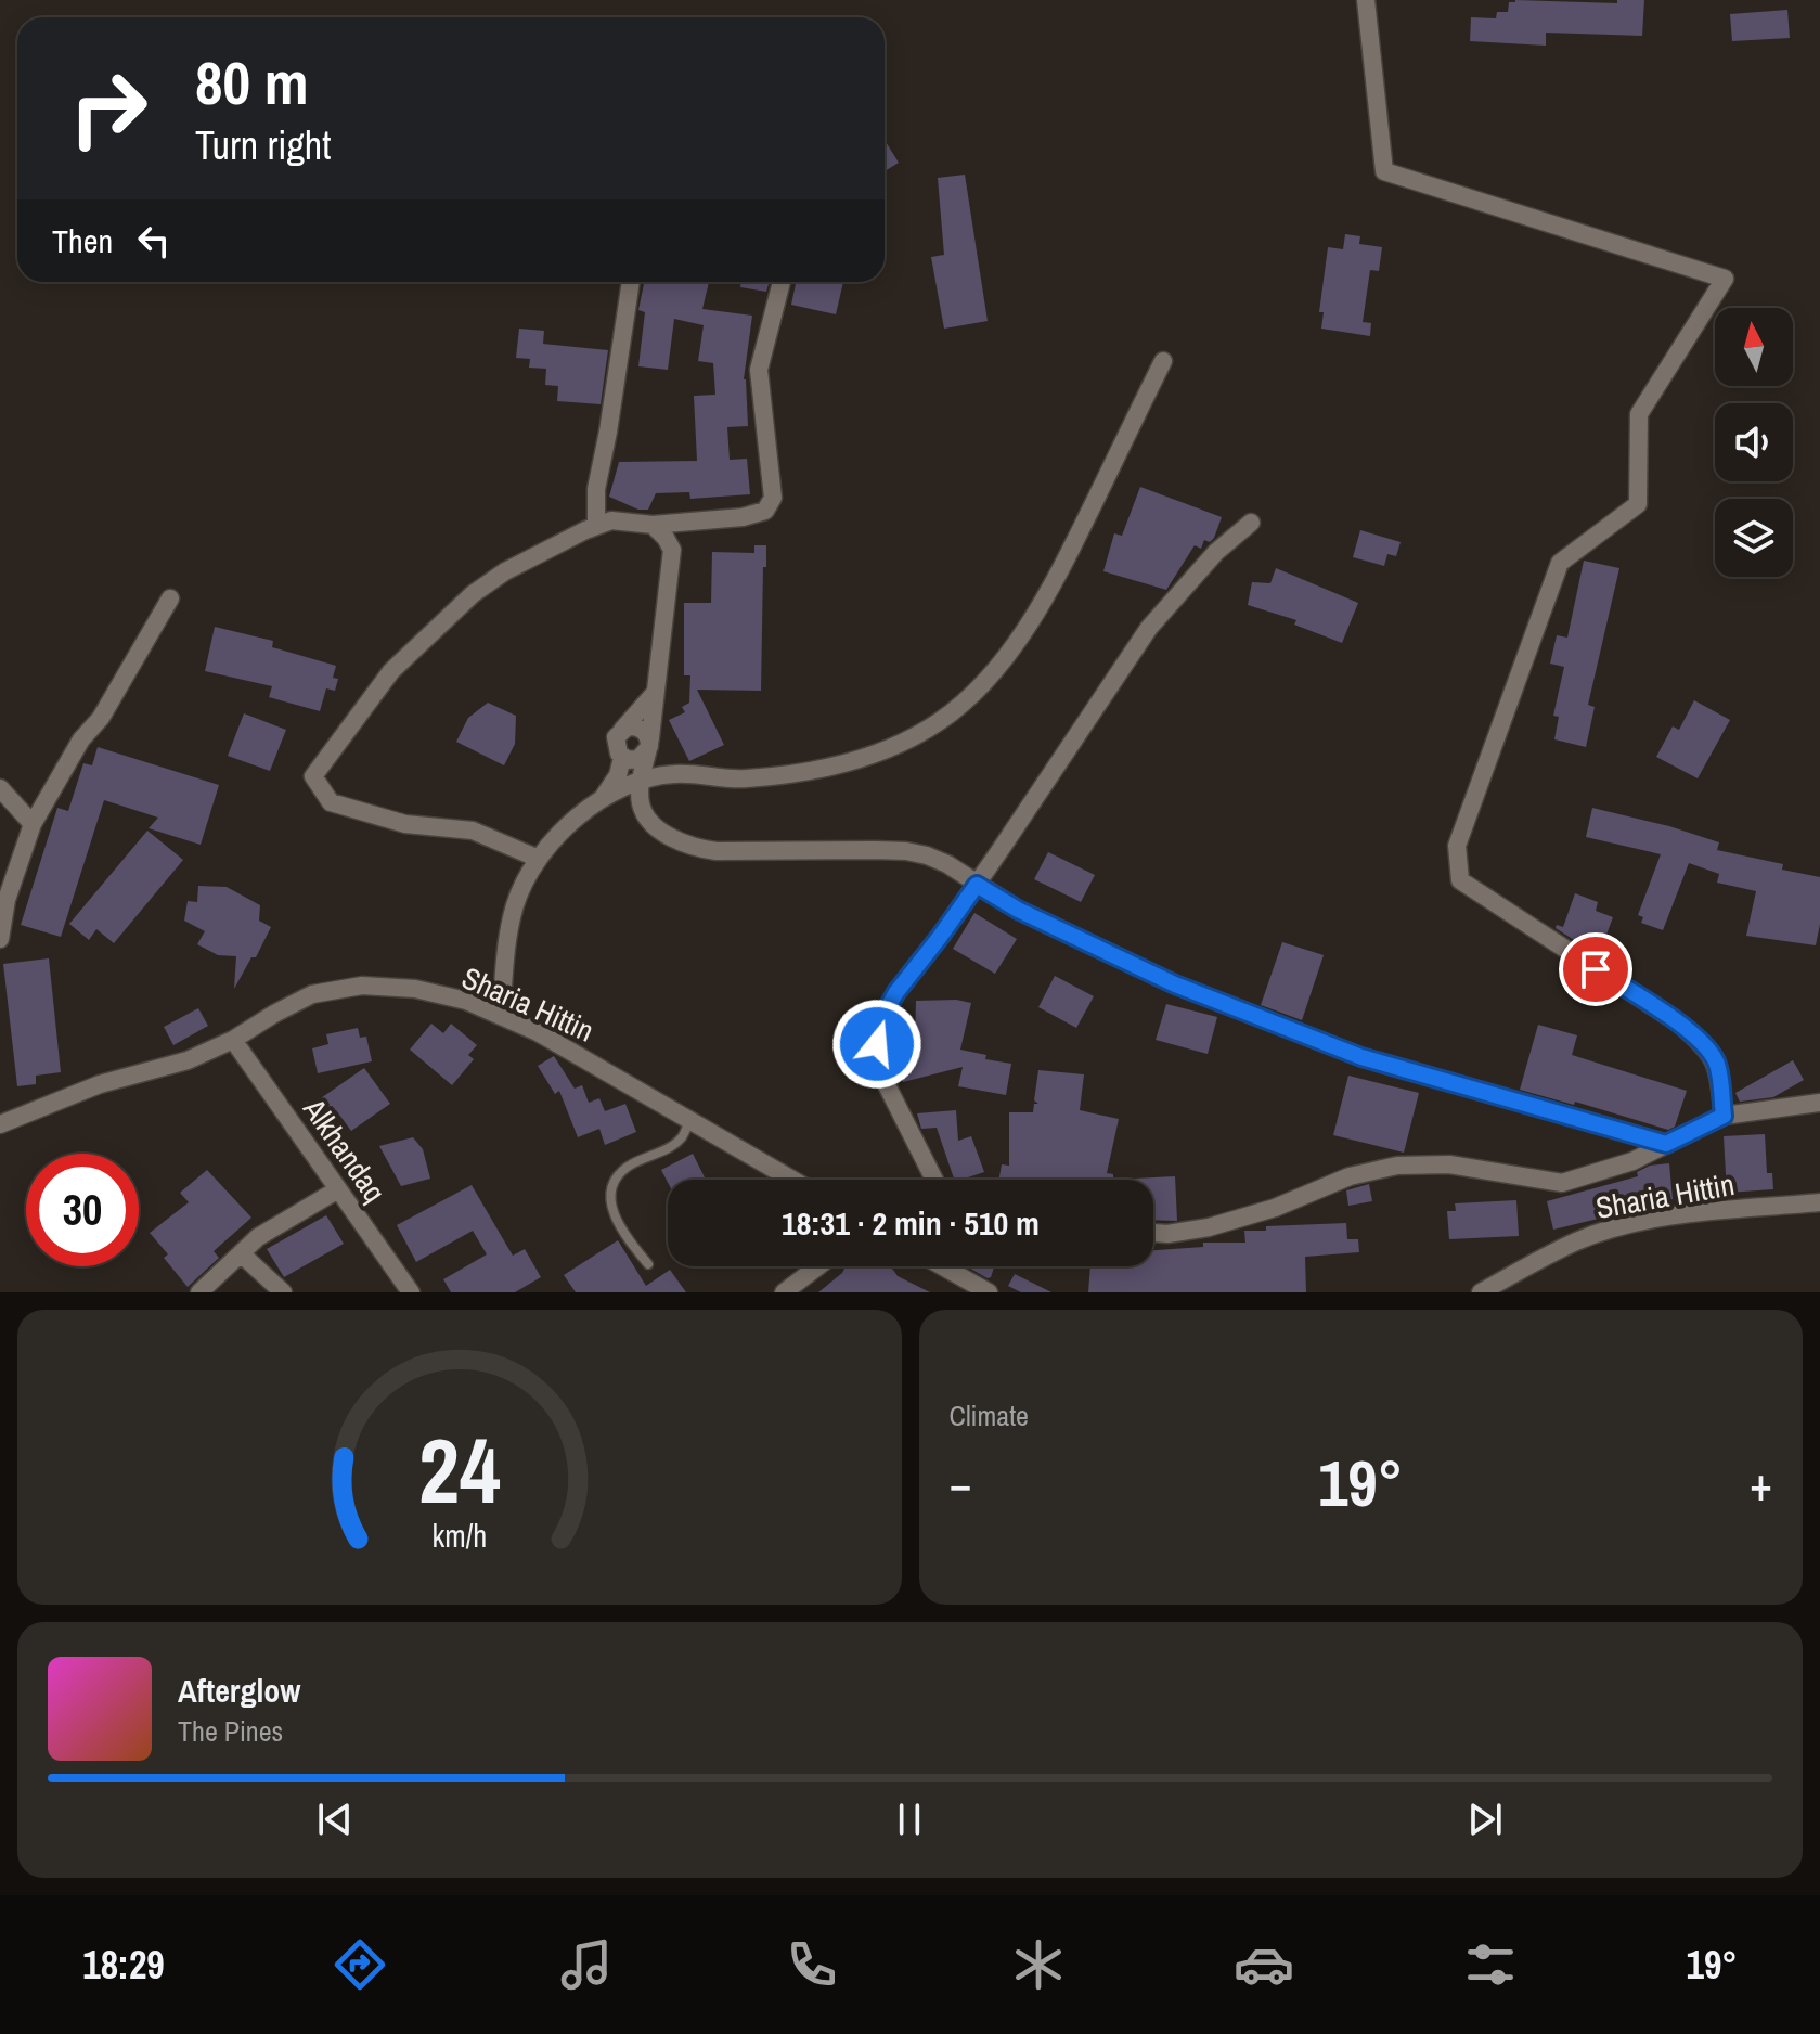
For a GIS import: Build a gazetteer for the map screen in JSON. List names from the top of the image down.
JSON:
{
  "streets": {
    "street": ["Sharia Hittin", "Alkhandaq"]
  },
  "crossings": [
    ["Sharia Hittin", "Alkhandaq"]
  ],
  "north": "top",
  "page": {
    "turn": ["80 m", "Turn right"],
    "then": "Then",
    "limit": "30",
    "trip": "18:31 · 2 min · 510 m",
    "tile": "Climate",
    "heat": ["−", "19°", "+"],
    "song": ["Afterglow", "The Pines"],
    "tabs": ["18:29", "19°"],
    "gauge": ["24", "km/h"]
  }
}
